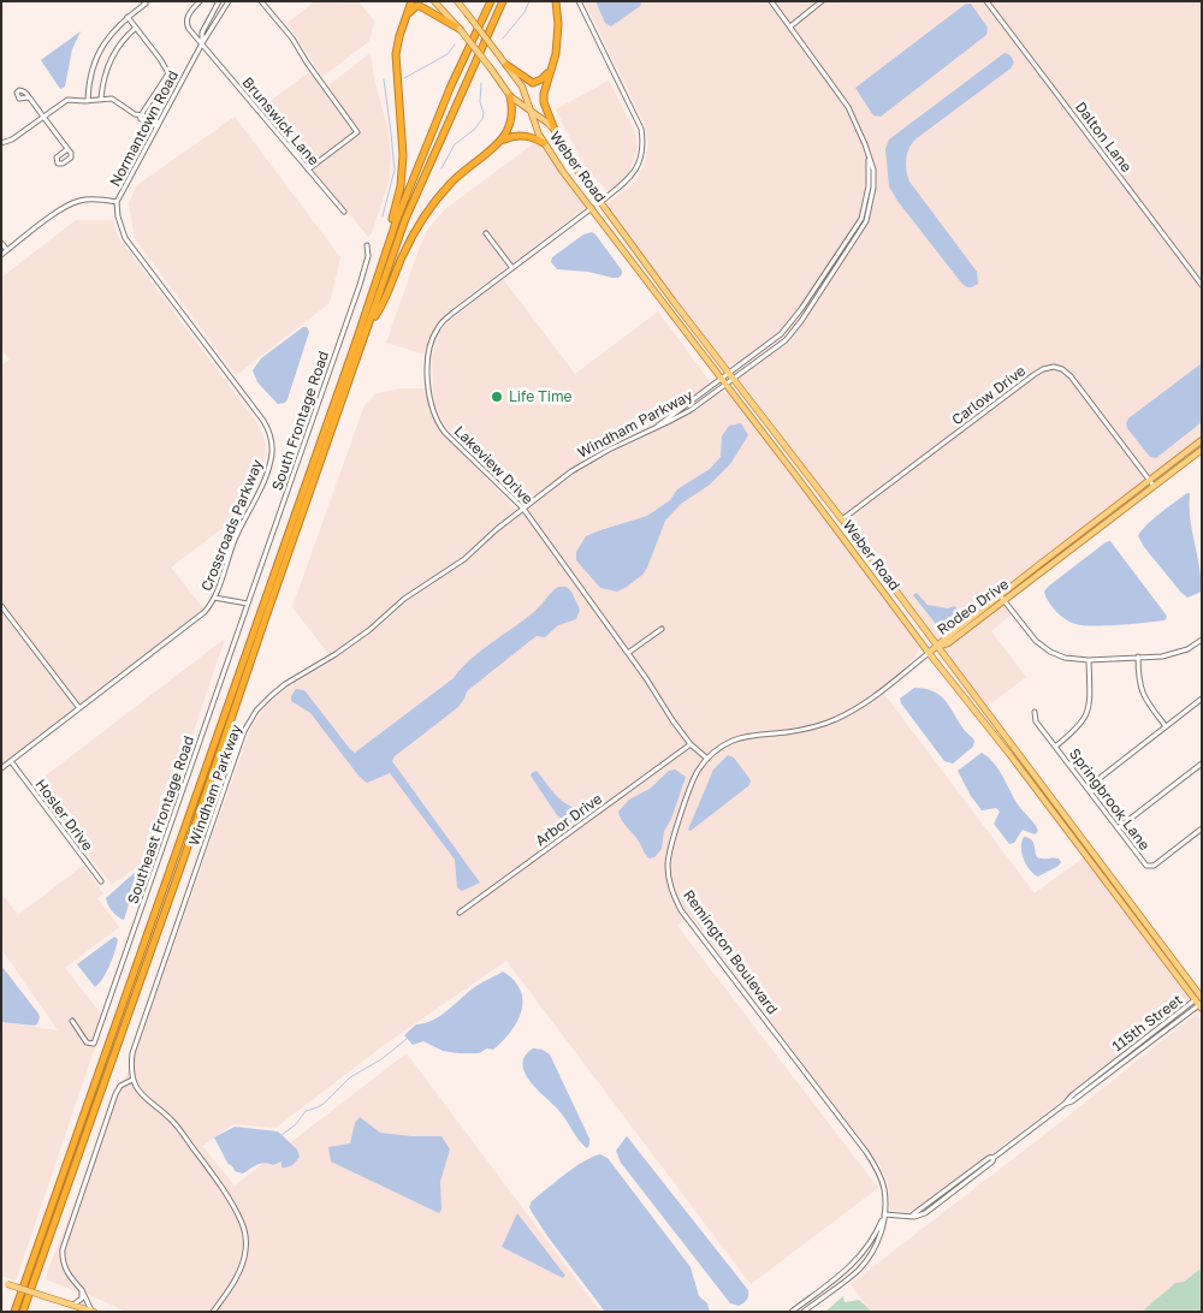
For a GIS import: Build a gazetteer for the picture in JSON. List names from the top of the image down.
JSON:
{
  "streets": {
    "main road": ["Weber Road", "Rodeo Drive", "Remington Boulevard"],
    "street": [
      "Brunswick Lane",
      "Normantown Road",
      "Dalton Lane",
      "Carlow Drive",
      "South Frontage Road",
      "Windham Parkway",
      "Lakeview Drive",
      "Crossroads Parkway",
      "Springbrook Lane",
      "Hosler Drive",
      "Southeast Frontage Road",
      "Arbor Drive",
      "115th Street"
    ]
  },
  "crossings": [
    ["Brunswick Lane", "Normantown Road"],
    ["Normantown Road", "Crossroads Parkway"],
    ["Weber Road", "Carlow Drive"],
    ["Weber Road", "Windham Parkway"],
    ["Weber Road", "Lakeview Drive"],
    ["Weber Road", "Rodeo Drive"],
    ["Weber Road", "Remington Boulevard"],
    ["Weber Road", "115th Street"],
    ["Carlow Drive", "Rodeo Drive"],
    ["South Frontage Road", "Southeast Frontage Road"],
    ["Windham Parkway", "Lakeview Drive"],
    ["Lakeview Drive", "Arbor Drive"],
    ["Lakeview Drive", "Remington Boulevard"],
    ["Crossroads Parkway", "Hosler Drive"],
    ["Rodeo Drive", "Remington Boulevard"],
    ["Remington Boulevard", "115th Street"]
  ],
  "places": ["Life Time"]
}
